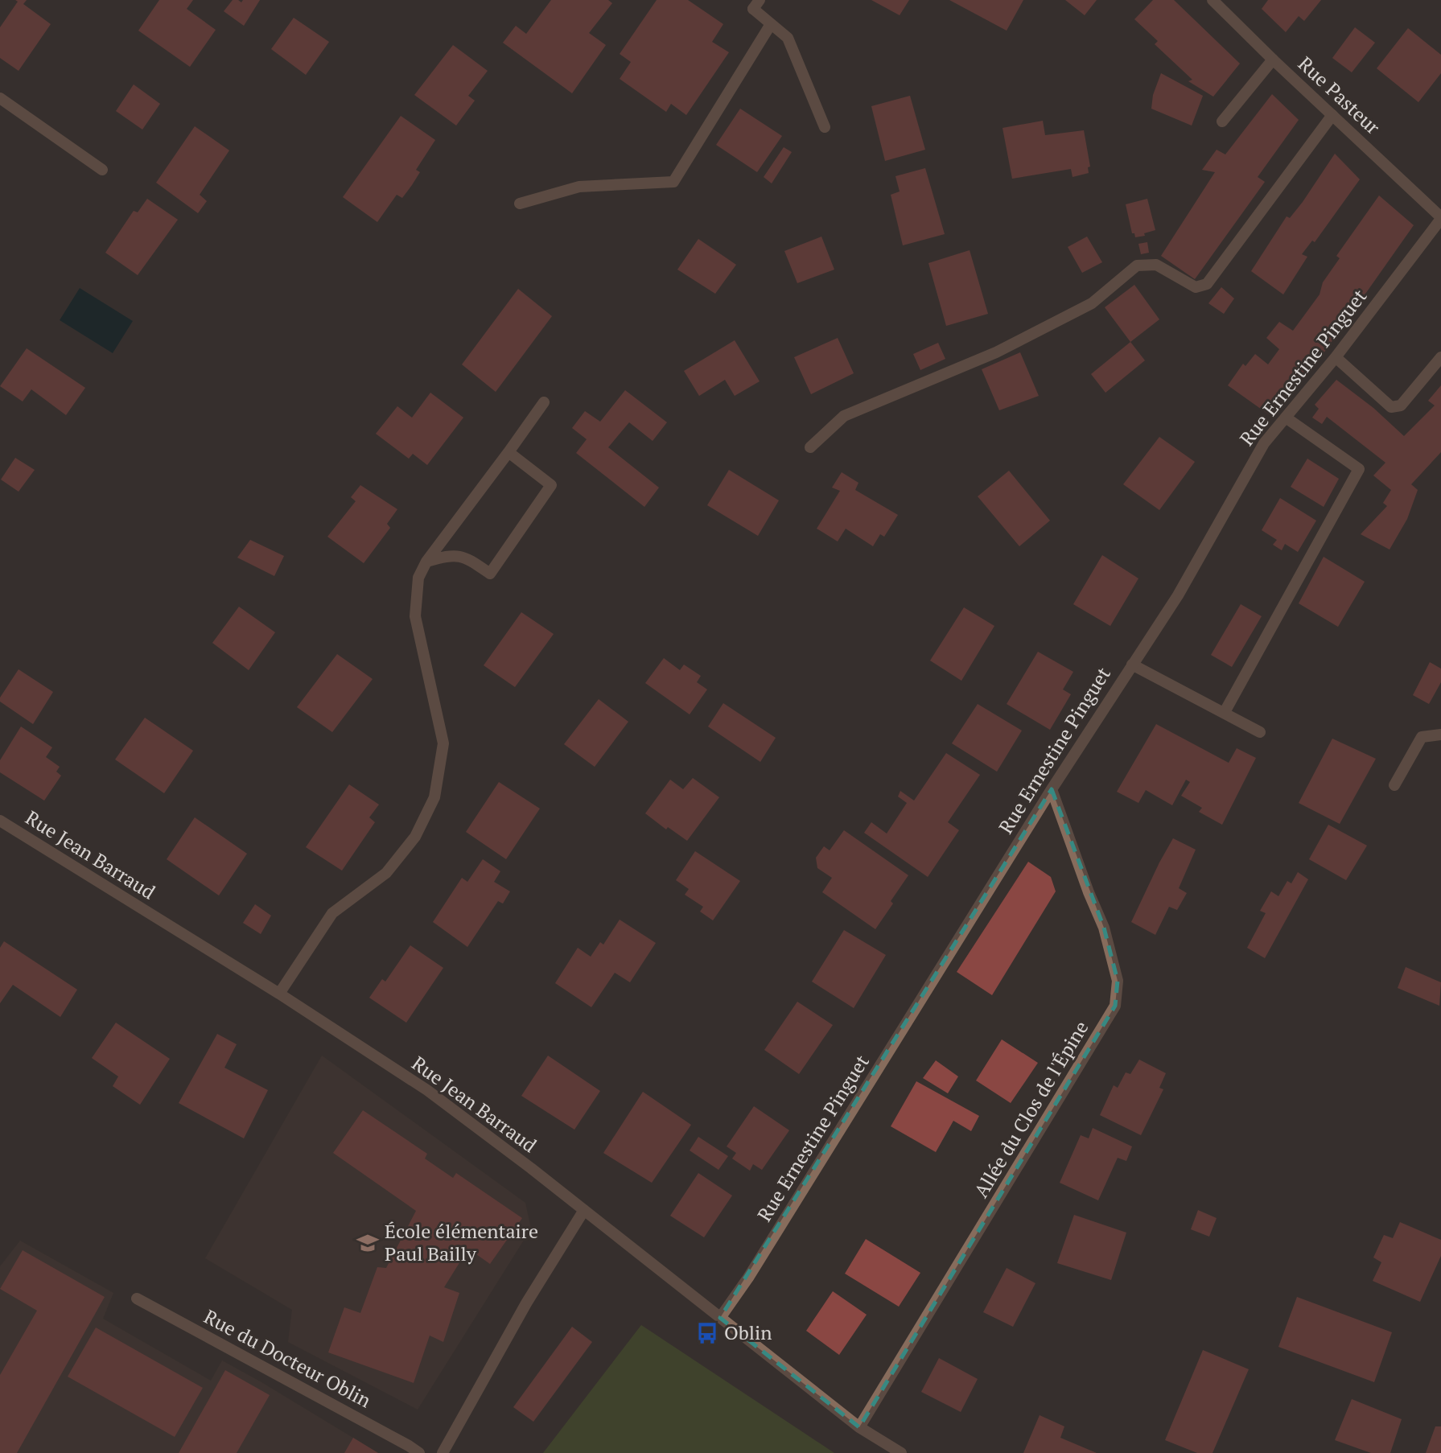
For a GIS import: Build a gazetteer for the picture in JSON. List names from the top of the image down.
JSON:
{
  "streets": {
    "street": [
      "Rue Pasteur",
      "Rue Ernestine Pinguet",
      "Rue Jean Barraud",
      "Allée du Clos de l'Épine",
      "Rue du Docteur Oblin"
    ]
  },
  "crossings": [
    ["Rue Pasteur", "Rue Ernestine Pinguet"],
    ["Rue Ernestine Pinguet", "Rue Jean Barraud"],
    ["Rue Ernestine Pinguet", "Allée du Clos de l'Épine"],
    ["Rue Jean Barraud", "Allée du Clos de l'Épine"]
  ],
  "places": {
    "school or university": ["École élémentaire Paul Bailly"],
    "bus stop": ["Oblin"]
  }
}
